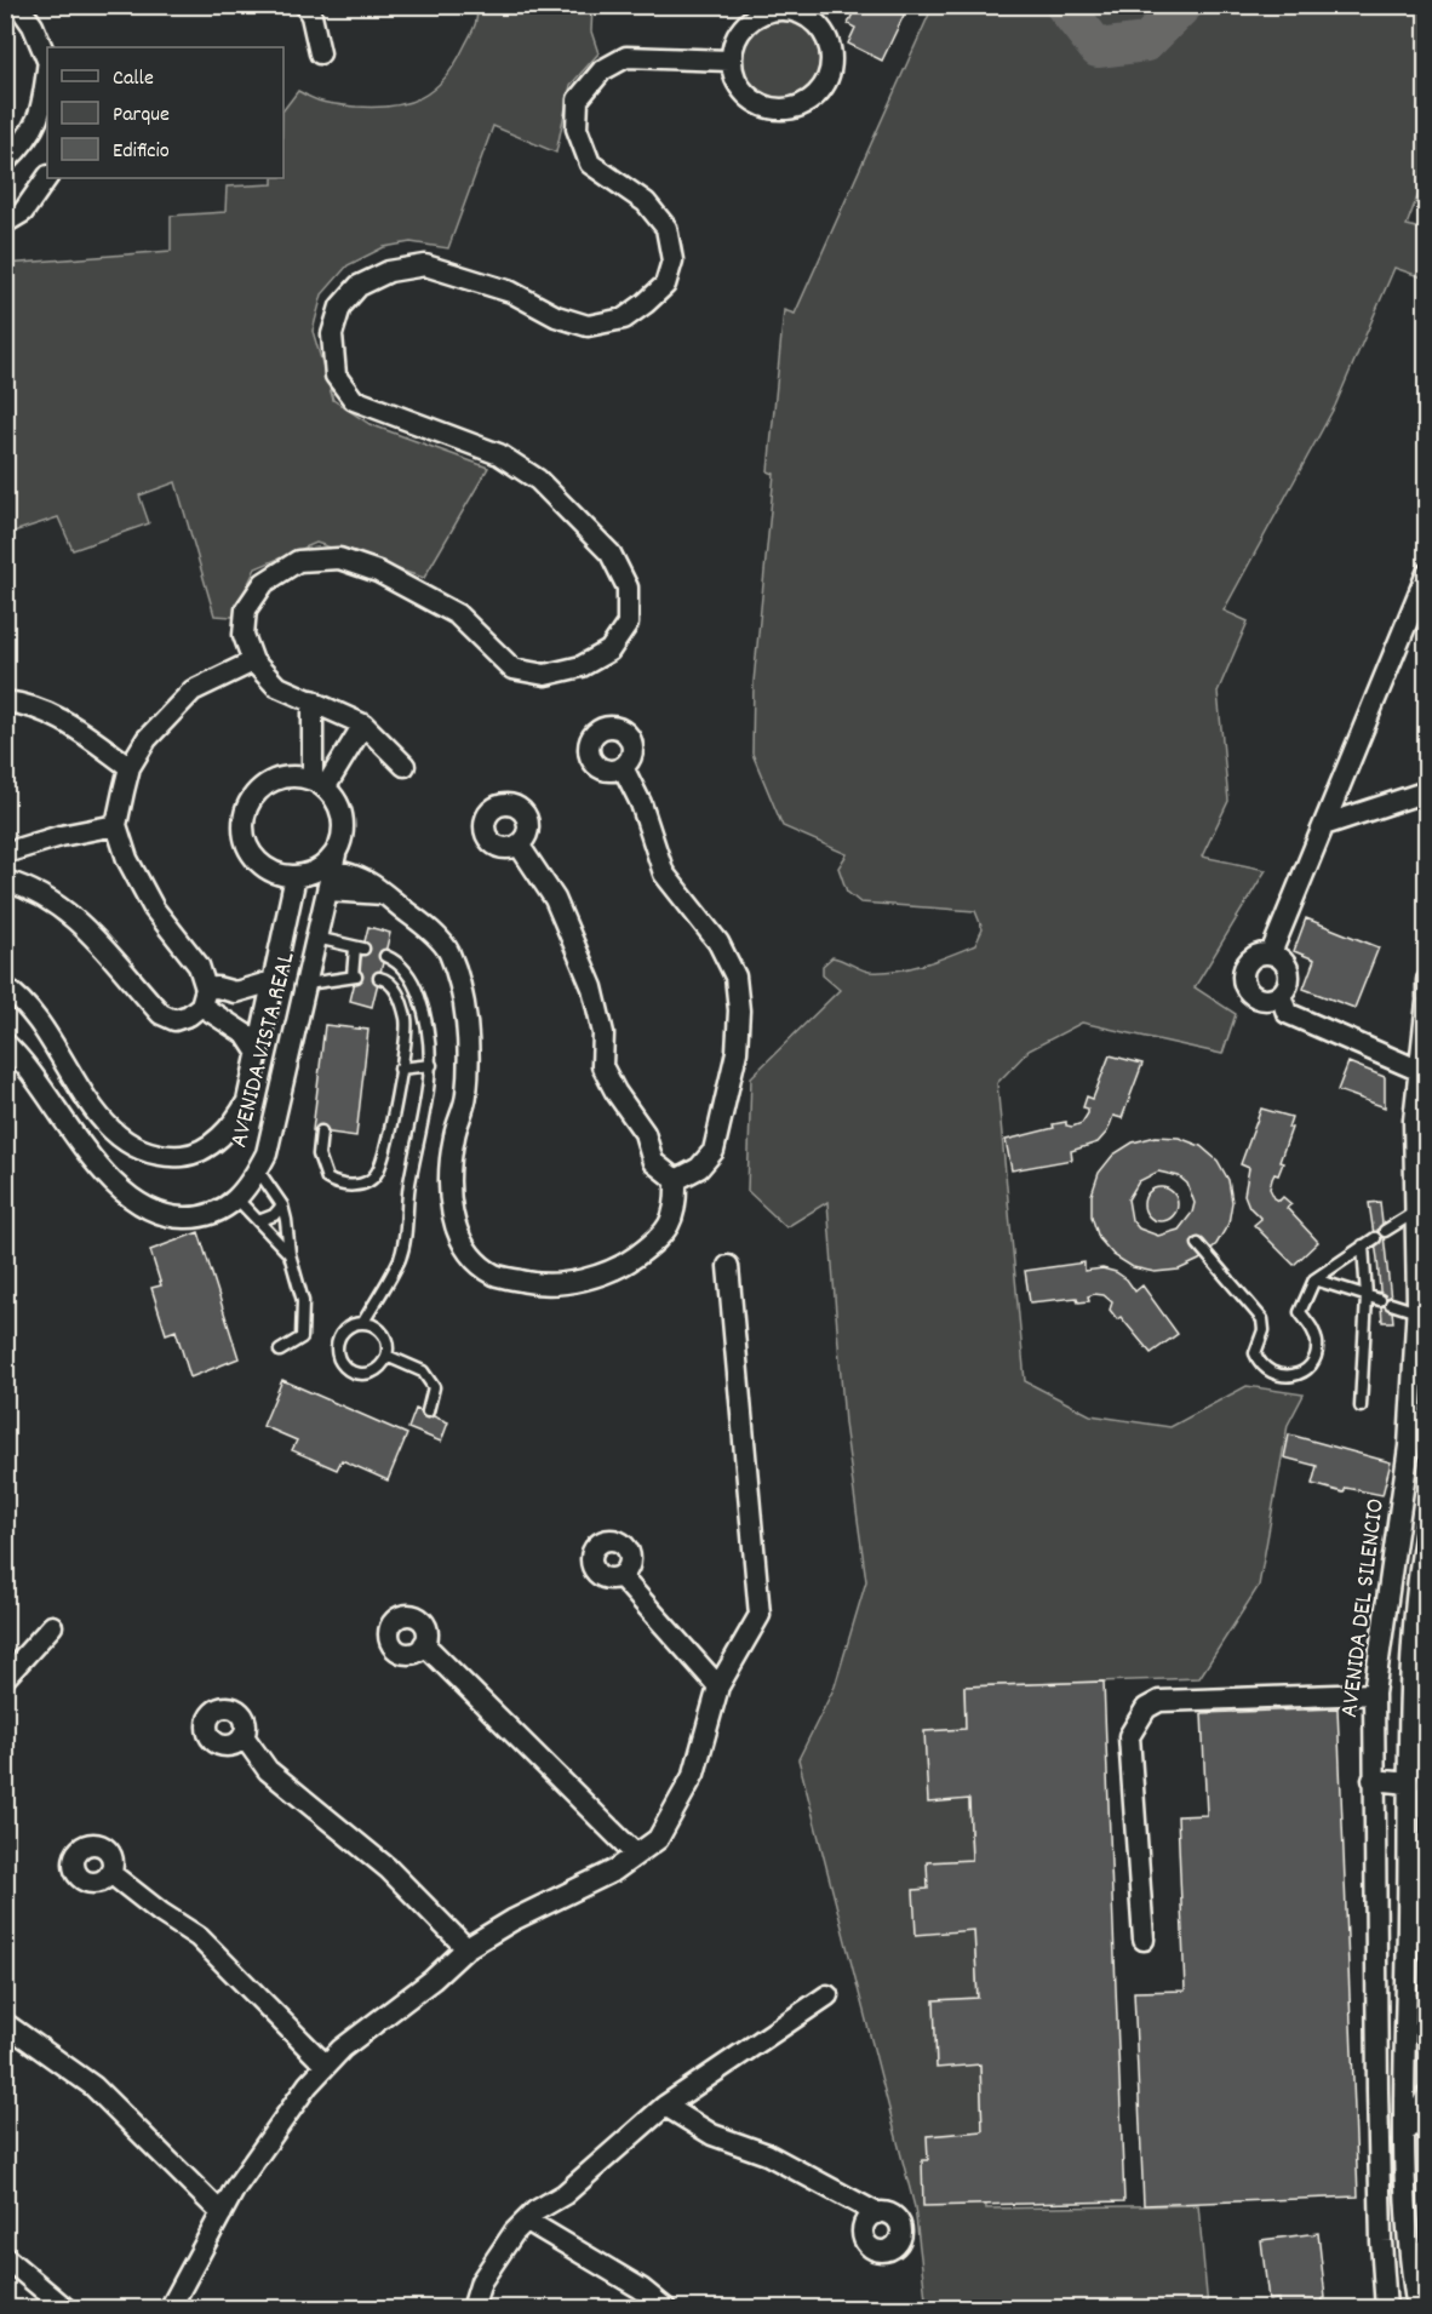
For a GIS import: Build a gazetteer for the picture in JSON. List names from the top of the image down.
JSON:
{
  "streets": {
    "street": ["AVENIDA VISTA REAL", "AVENIDA DEL SILENCIO"]
  },
  "legend": ["Calle", "Parque", "Edificio"]
}
